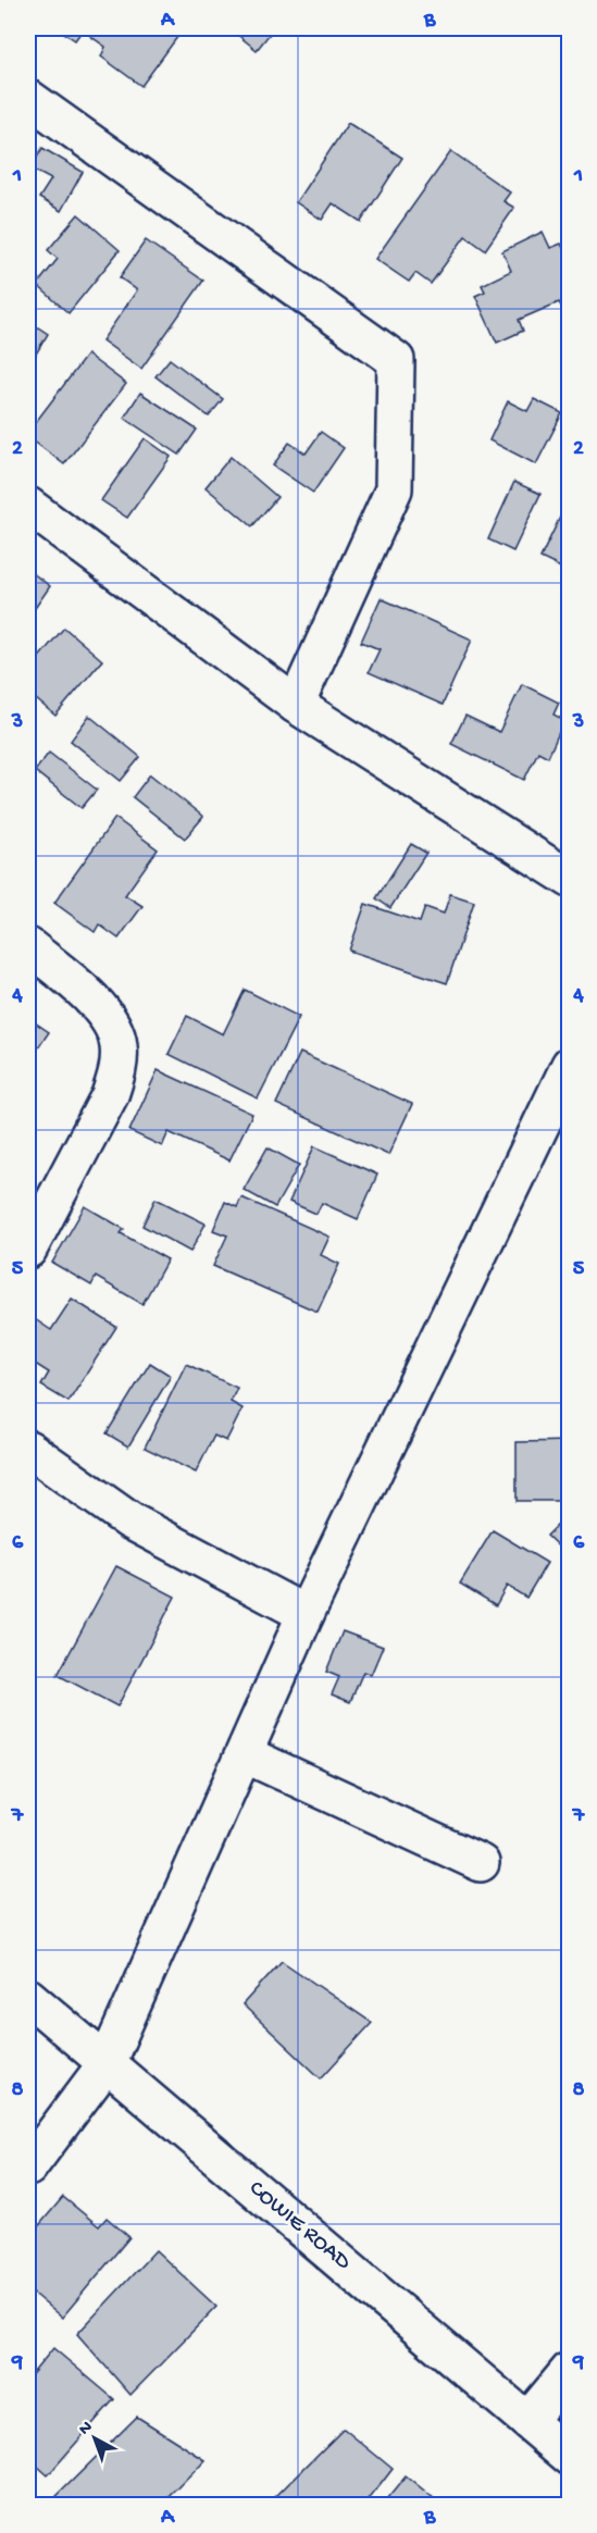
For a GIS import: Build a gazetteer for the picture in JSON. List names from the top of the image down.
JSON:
{
  "streets": {
    "street": ["COWIE ROAD"]
  },
  "north": "top left",
  "grid": {
    "columns": ["A", "B"],
    "rows": [
      "1",
      "2",
      "3",
      "4",
      "5",
      "6",
      "7",
      "8",
      "9"
    ]
  }
}
